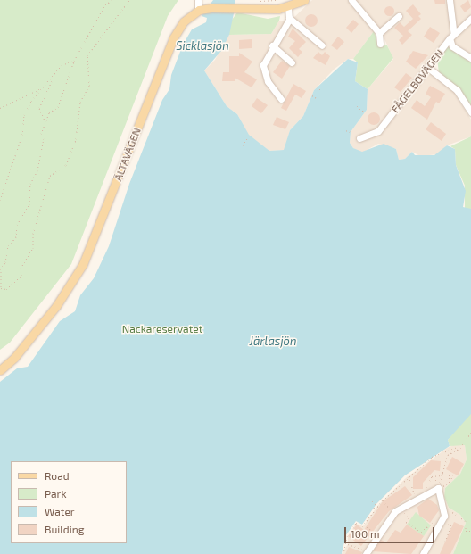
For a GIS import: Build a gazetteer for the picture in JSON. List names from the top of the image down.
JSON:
{
  "streets": {
    "main road": ["ÄLTAVÄGEN"],
    "street": ["FÅGELBOVÄGEN"]
  },
  "water": ["Sicklasjön", "Järlasjön"],
  "parks": ["Nackareservatet"],
  "legend": [
    "Road",
    "Park",
    "Water",
    "Building"
  ],
  "scale_bar": "100 m"
}
